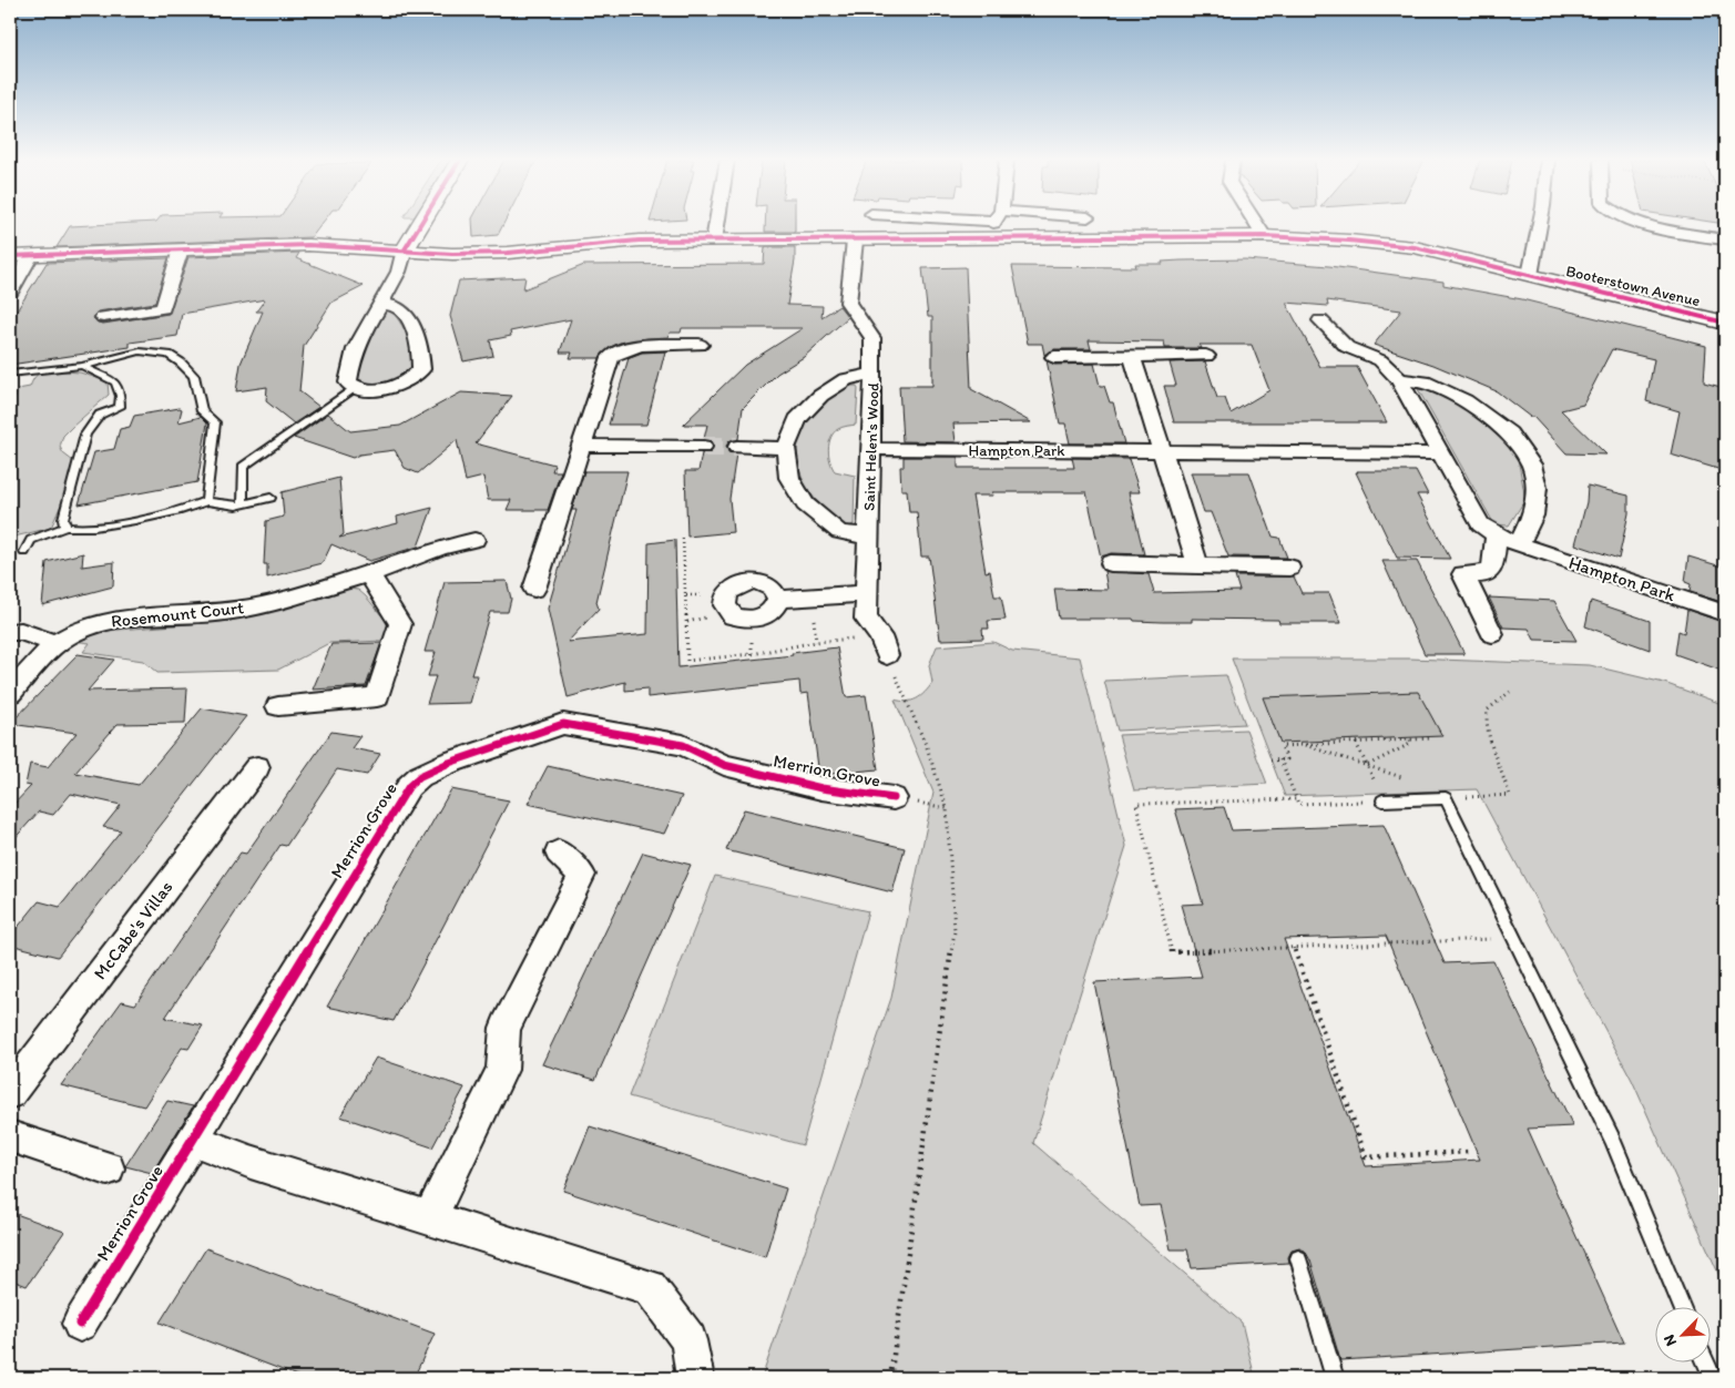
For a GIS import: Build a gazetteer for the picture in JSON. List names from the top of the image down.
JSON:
{
  "streets": {
    "street": [
      "Booterstown Avenue",
      "Saint Helen's Wood",
      "Hampton Park",
      "Rosemount Court",
      "Merrion Grove",
      "McCabe's Villas"
    ]
  },
  "crossings": [
    ["Booterstown Avenue", "Saint Helen's Wood"],
    ["Saint Helen's Wood", "Hampton Park"]
  ],
  "north": "bottom left"
}
